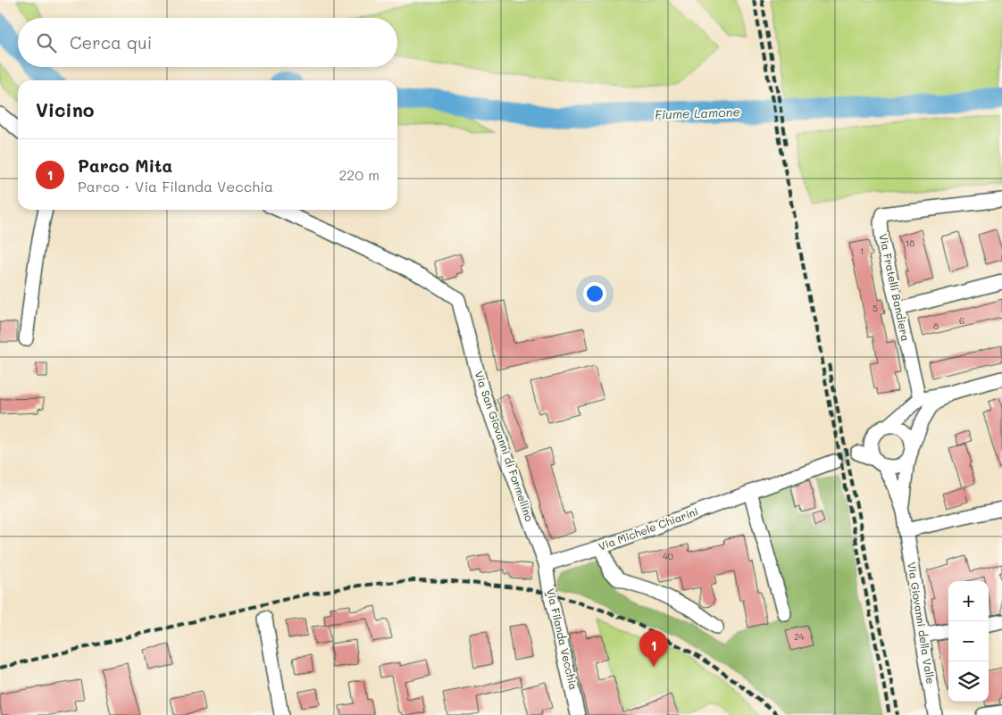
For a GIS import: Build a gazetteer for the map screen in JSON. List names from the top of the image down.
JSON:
{
  "streets": {
    "street": [
      "Via Fratelli Bandiera",
      "Via San Giovanni di Formellino",
      "Via Michele Chiarini",
      "Via Giovanni della Valle",
      "Via Filanda Vecchia"
    ]
  },
  "crossings": [
    ["Via San Giovanni di Formellino", "Via Michele Chiarini"],
    ["Via San Giovanni di Formellino", "Via Filanda Vecchia"],
    ["Via Michele Chiarini", "Via Filanda Vecchia"]
  ],
  "water": ["Fiume Lamone"],
  "house_numbers": [
    "18",
    "1",
    "5",
    "6",
    "8",
    "40",
    "24"
  ],
  "page": {
    "search": "Cerca qui",
    "heading": "Vicino",
    "list": [
      {
        "mark": "1",
        "name": "Parco Mita",
        "note": "Parco · Via Filanda Vecchia",
        "value": "220 m"
      }
    ],
    "map_buttons": ["+", "−"],
    "pins": "1"
  }
}
